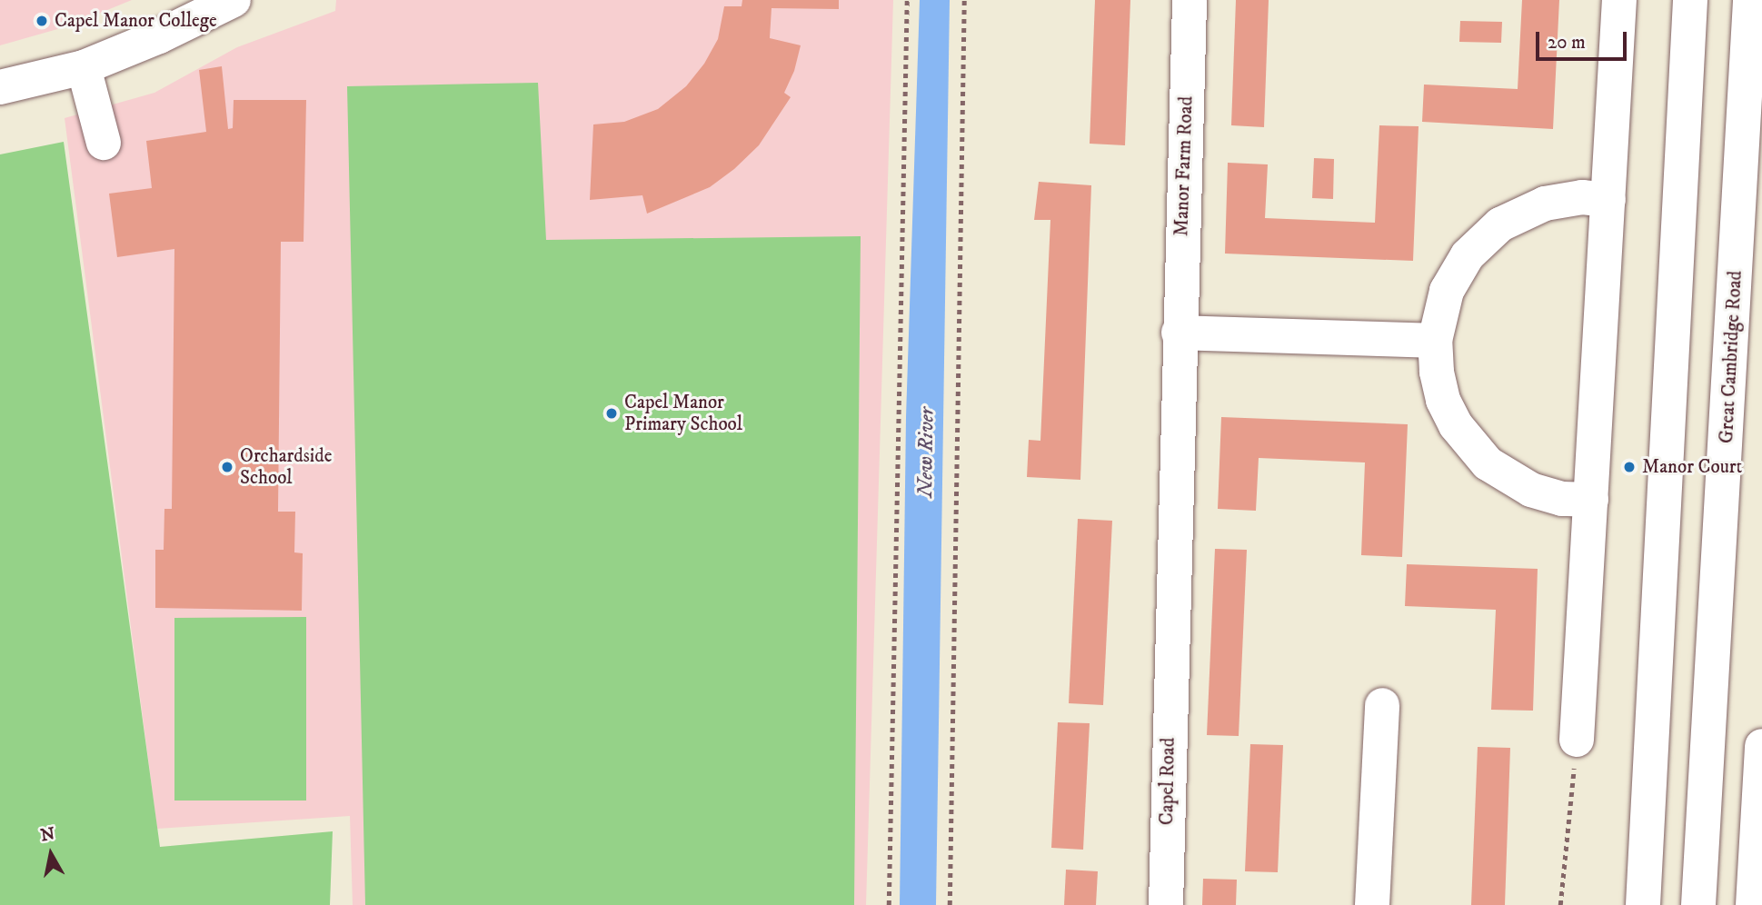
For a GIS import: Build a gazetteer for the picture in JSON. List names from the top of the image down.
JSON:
{
  "streets": {
    "main road": ["Manor Farm Road", "Great Cambridge Road", "Capel Road"]
  },
  "crossings": [
    ["Manor Farm Road", "Capel Road"]
  ],
  "water": ["New River"],
  "places": [
    "Capel Manor College",
    "Capel Manor Primary School",
    "Orchardside School",
    "Manor Court"
  ],
  "scale_bar": "20 m",
  "north": "top"
}
